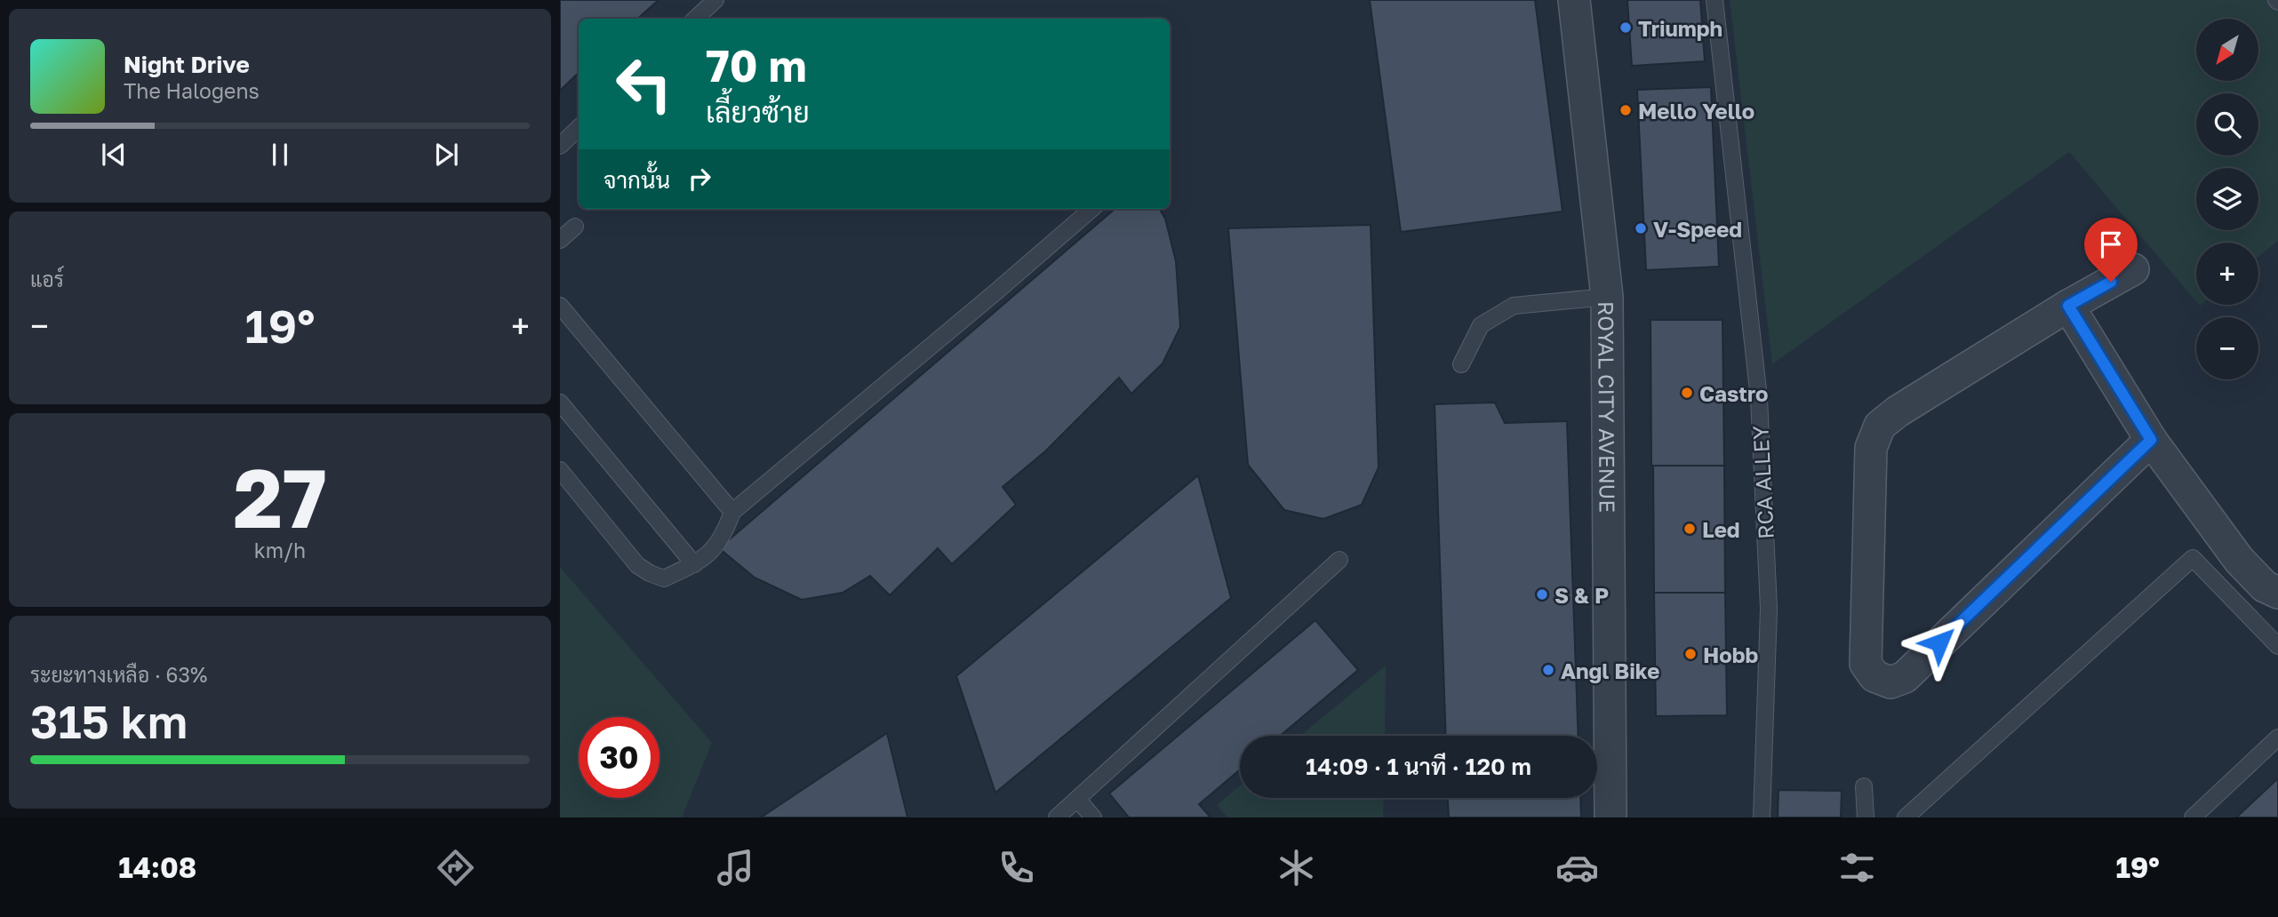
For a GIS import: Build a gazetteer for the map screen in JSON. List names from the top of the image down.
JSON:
{
  "streets": {
    "street": ["ROYAL CITY AVENUE"],
    "lane": ["RCA ALLEY"]
  },
  "places": [
    "Triumph",
    "Mello Yello",
    "V-Speed",
    "Castro",
    "Led",
    "S & P",
    "Hobb",
    "Angl Bike"
  ],
  "north": "bottom left",
  "page": {
    "map_buttons": ["+", "−"],
    "turn": ["70 m", "เลี้ยวซ้าย"],
    "song": ["Night Drive", "The Halogens"],
    "then": "จากนั้น",
    "tile": [
      "แอร์",
      ["27", "km/h"],
      ["ระยะทางเหลือ · 63%", "315 km"]
    ],
    "heat": ["−", "19°", "+"],
    "limit": "30",
    "trip": "14:09 · 1 นาที · 120 m",
    "tabs": ["14:08", "19°"]
  }
}
